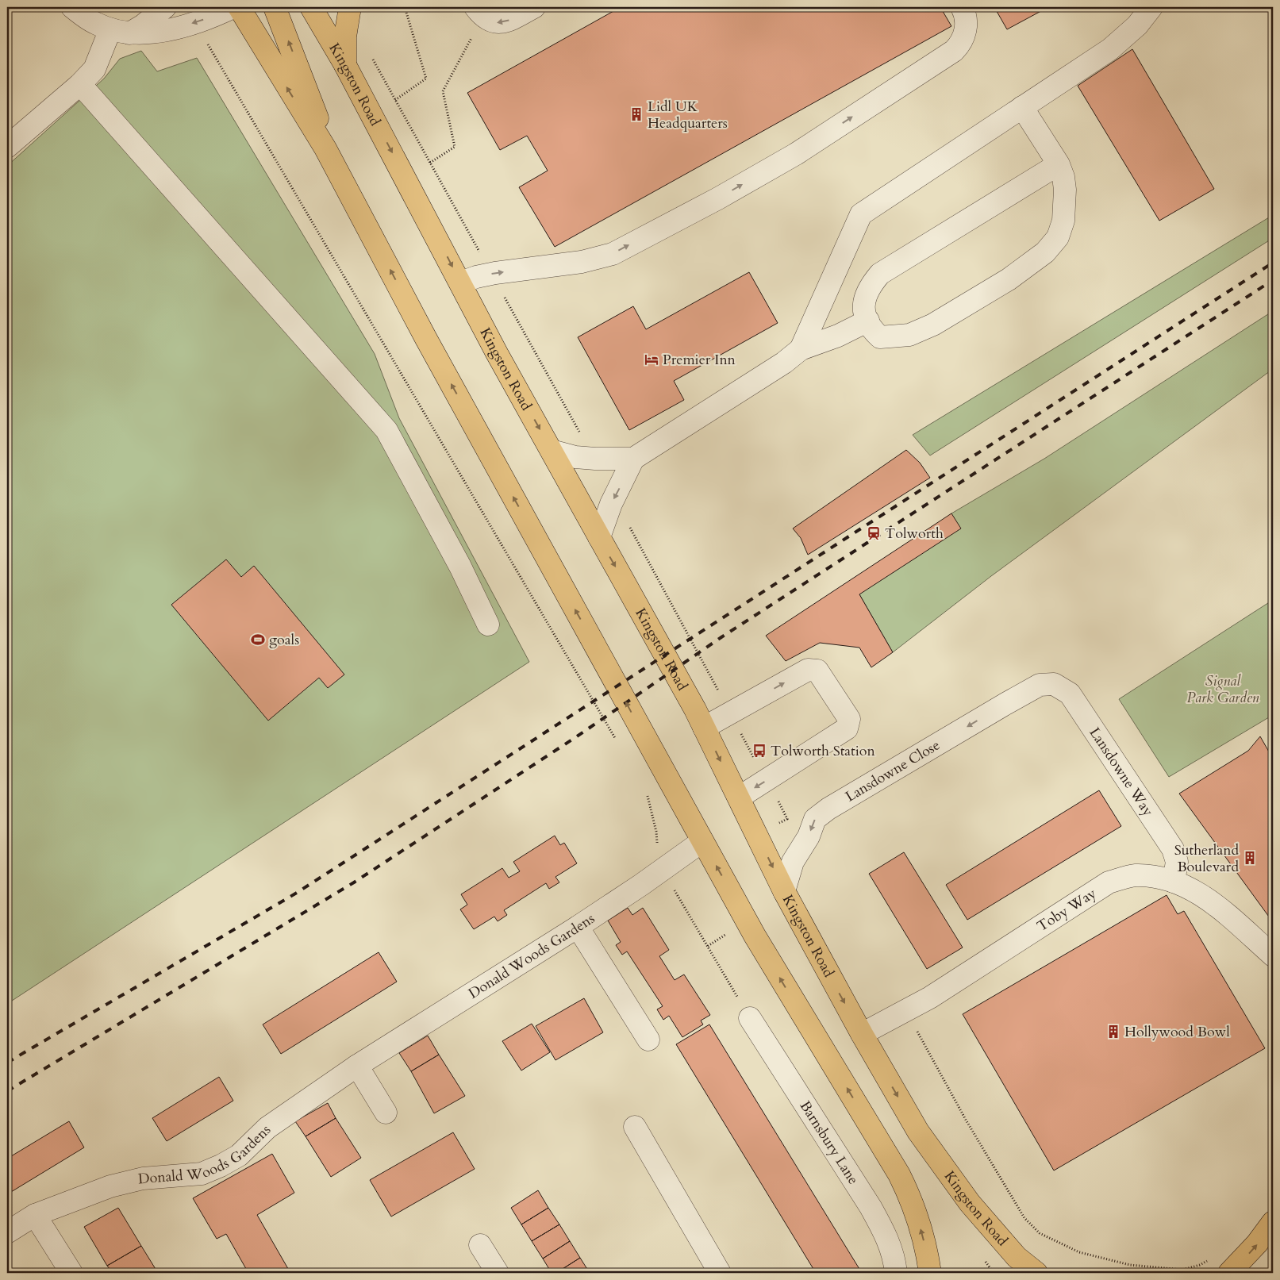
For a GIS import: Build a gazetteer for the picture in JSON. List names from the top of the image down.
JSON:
{
  "streets": {
    "highway": ["Kingston Road"],
    "street": [
      "Lansdowne Close",
      "Lansdowne Way",
      "Toby Way",
      "Donald Woods Gardens",
      "Barnsbury Lane"
    ]
  },
  "crossings": [
    ["Kingston Road", "Lansdowne Close"],
    ["Kingston Road", "Toby Way"],
    ["Lansdowne Close", "Lansdowne Way"],
    ["Lansdowne Way", "Toby Way"]
  ],
  "one_way": ["Lansdowne Close"],
  "parks": ["Signal Park Garden"],
  "places": {
    "building": ["Lidl UK Headquarters", "Sutherland Boulevard", "Hollywood Bowl"],
    "hotel": ["Premier Inn"],
    "station": ["Tolworth"],
    "sports": ["goals"],
    "bus stop": ["Tolworth Station"]
  }
}
